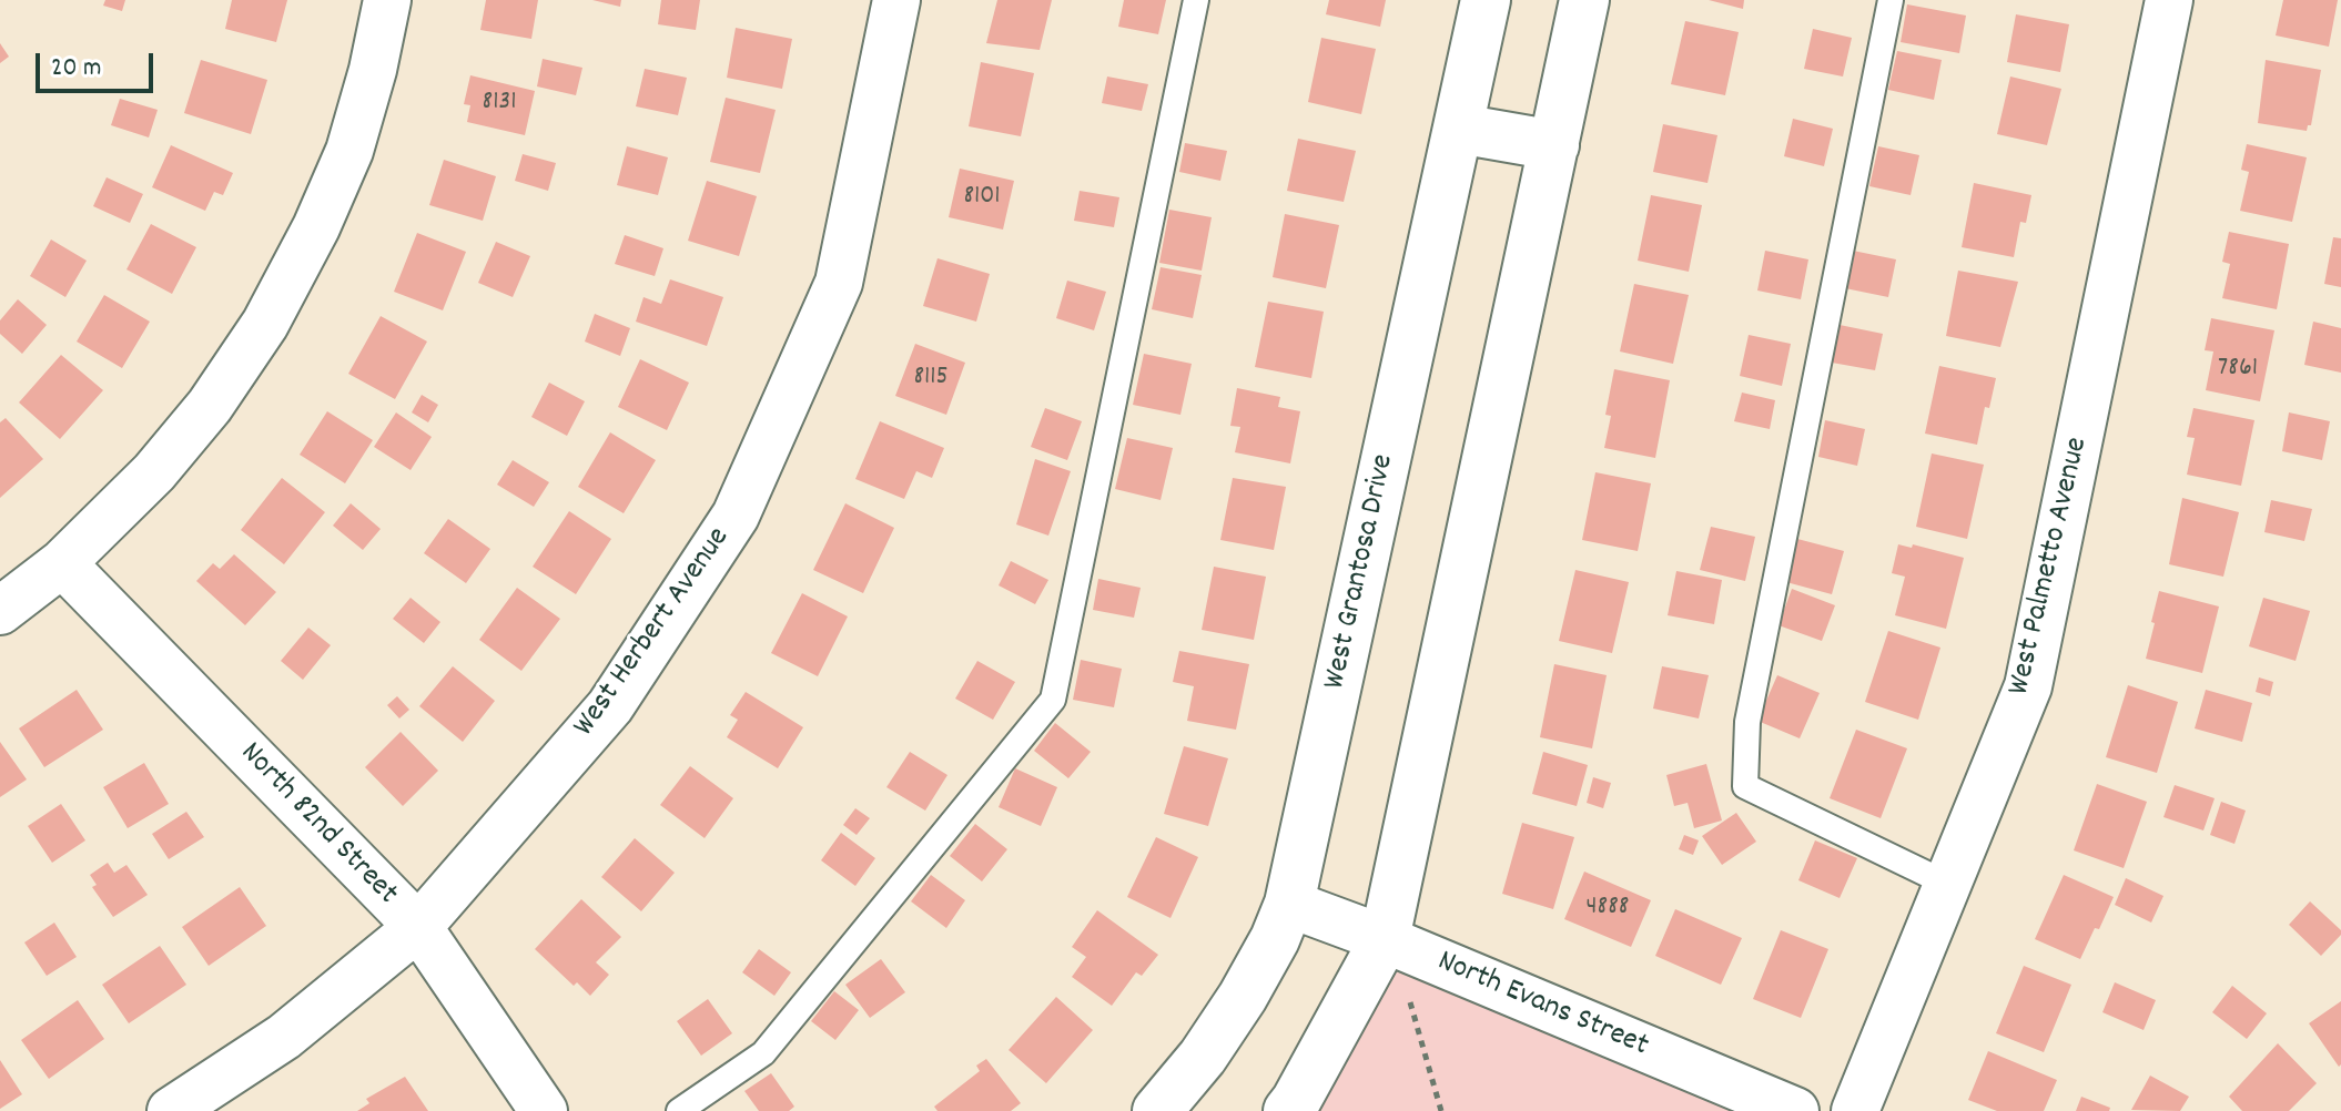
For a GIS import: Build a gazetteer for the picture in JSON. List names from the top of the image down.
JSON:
{
  "streets": {
    "street": [
      "West Palmetto Avenue",
      "West Grantosa Drive",
      "West Herbert Avenue",
      "North 82nd Street",
      "North Evans Street"
    ]
  },
  "crossings": [
    ["West Grantosa Drive", "North Evans Street"],
    ["West Herbert Avenue", "North 82nd Street"]
  ],
  "house_numbers": [
    "8131",
    "8101",
    "7861",
    "8115",
    "4888"
  ],
  "scale_bar": "20 m"
}
